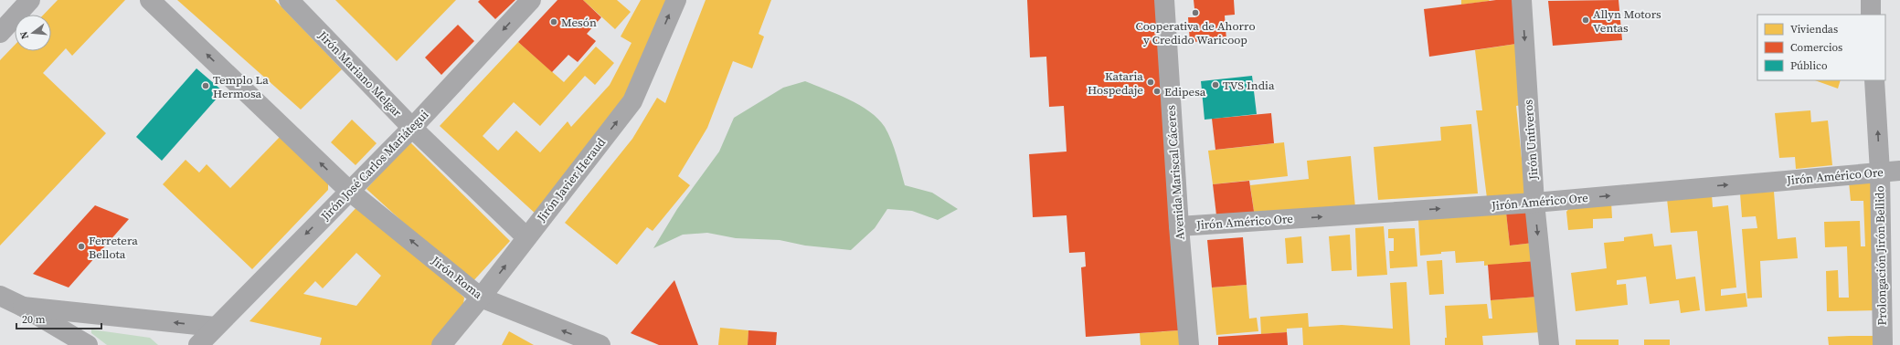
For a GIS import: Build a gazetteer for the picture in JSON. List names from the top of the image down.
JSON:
{
  "streets": {
    "street": [
      "Jirón Mariano Melgar",
      "Jirón Untiveros",
      "Jirón José Carlos Mariátegui",
      "Avenida Mariscal Cáceres",
      "Jirón Américo Ore",
      "Jirón Javier Heraud",
      "Prolongación Jirón Bellido",
      "Jirón Roma"
    ]
  },
  "crossings": [
    ["Jirón Mariano Melgar", "Jirón José Carlos Mariátegui"],
    ["Jirón Mariano Melgar", "Jirón Javier Heraud"],
    ["Jirón Untiveros", "Jirón Américo Ore"],
    ["Jirón José Carlos Mariátegui", "Jirón Roma"],
    ["Avenida Mariscal Cáceres", "Jirón Américo Ore"],
    ["Jirón Américo Ore", "Prolongación Jirón Bellido"],
    ["Jirón Javier Heraud", "Jirón Roma"]
  ],
  "one_way": [
    "Jirón Untiveros",
    "Jirón José Carlos Mariátegui",
    "Jirón Américo Ore",
    "Jirón Javier Heraud",
    "Jirón Roma"
  ],
  "places": [
    "Cooperativa de Ahorro y Credido Waricoop",
    "Allyn Motors Ventas",
    "Mesón",
    "Kataria Hospedaje",
    "TVS India",
    "Templo La Hermosa",
    "Edipesa",
    "Ferretera Bellota"
  ],
  "legend": ["Viviendas", "Comercios", "Público"],
  "scale_bar": "20 m",
  "north": "left"
}
